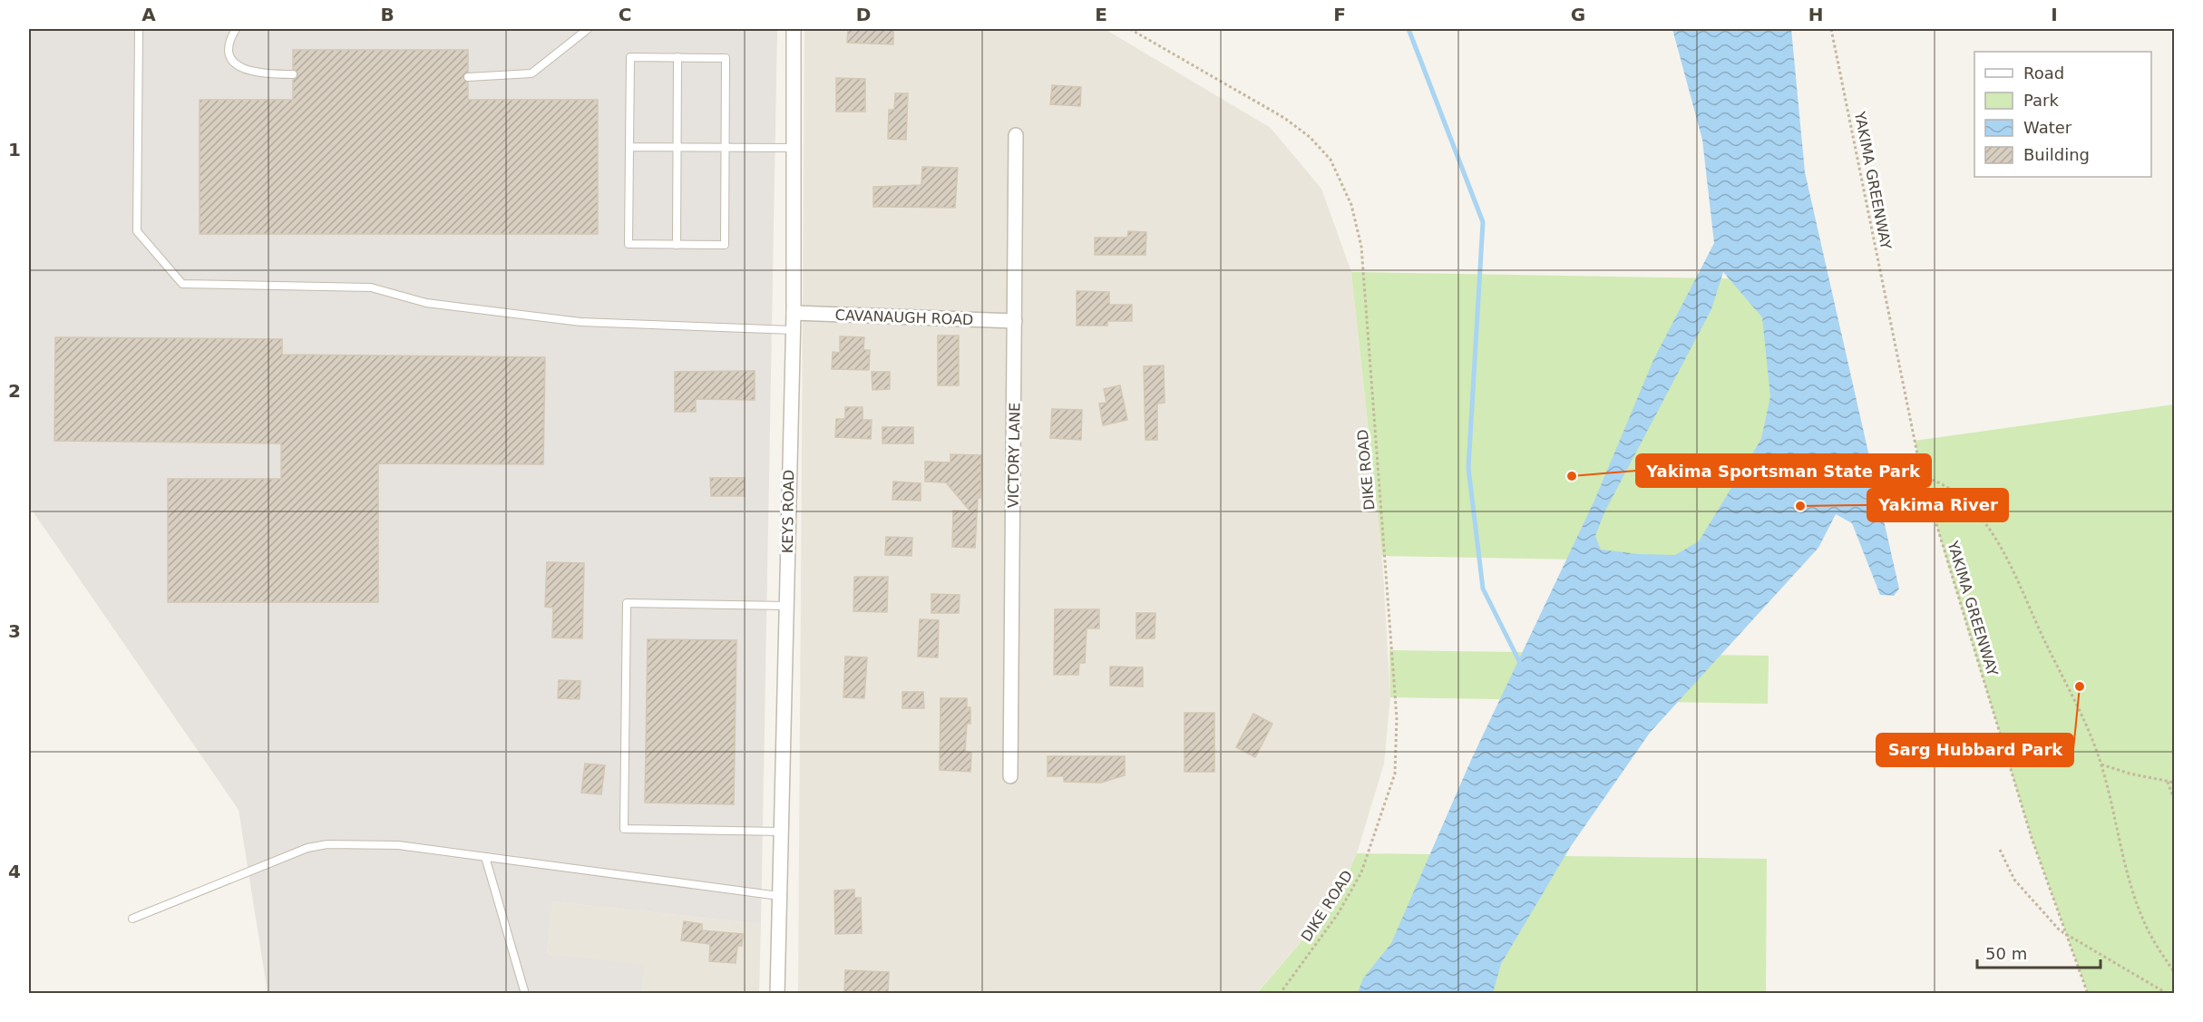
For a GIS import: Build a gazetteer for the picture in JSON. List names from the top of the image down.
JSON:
{
  "streets": {
    "street": ["CAVANAUGH ROAD", "VICTORY LANE", "KEYS ROAD"],
    "path": ["YAKIMA GREENWAY", "DIKE ROAD"]
  },
  "crossings": [
    ["CAVANAUGH ROAD", "VICTORY LANE"],
    ["CAVANAUGH ROAD", "KEYS ROAD"]
  ],
  "places": ["Yakima Sportsman State Park", "Yakima River", "Sarg Hubbard Park"],
  "legend": [
    "Road",
    "Park",
    "Water",
    "Building"
  ],
  "scale_bar": "50 m",
  "grid": {
    "columns": [
      "A",
      "B",
      "C",
      "D",
      "E",
      "F",
      "G",
      "H",
      "I"
    ],
    "rows": [
      "1",
      "2",
      "3",
      "4"
    ]
  }
}
